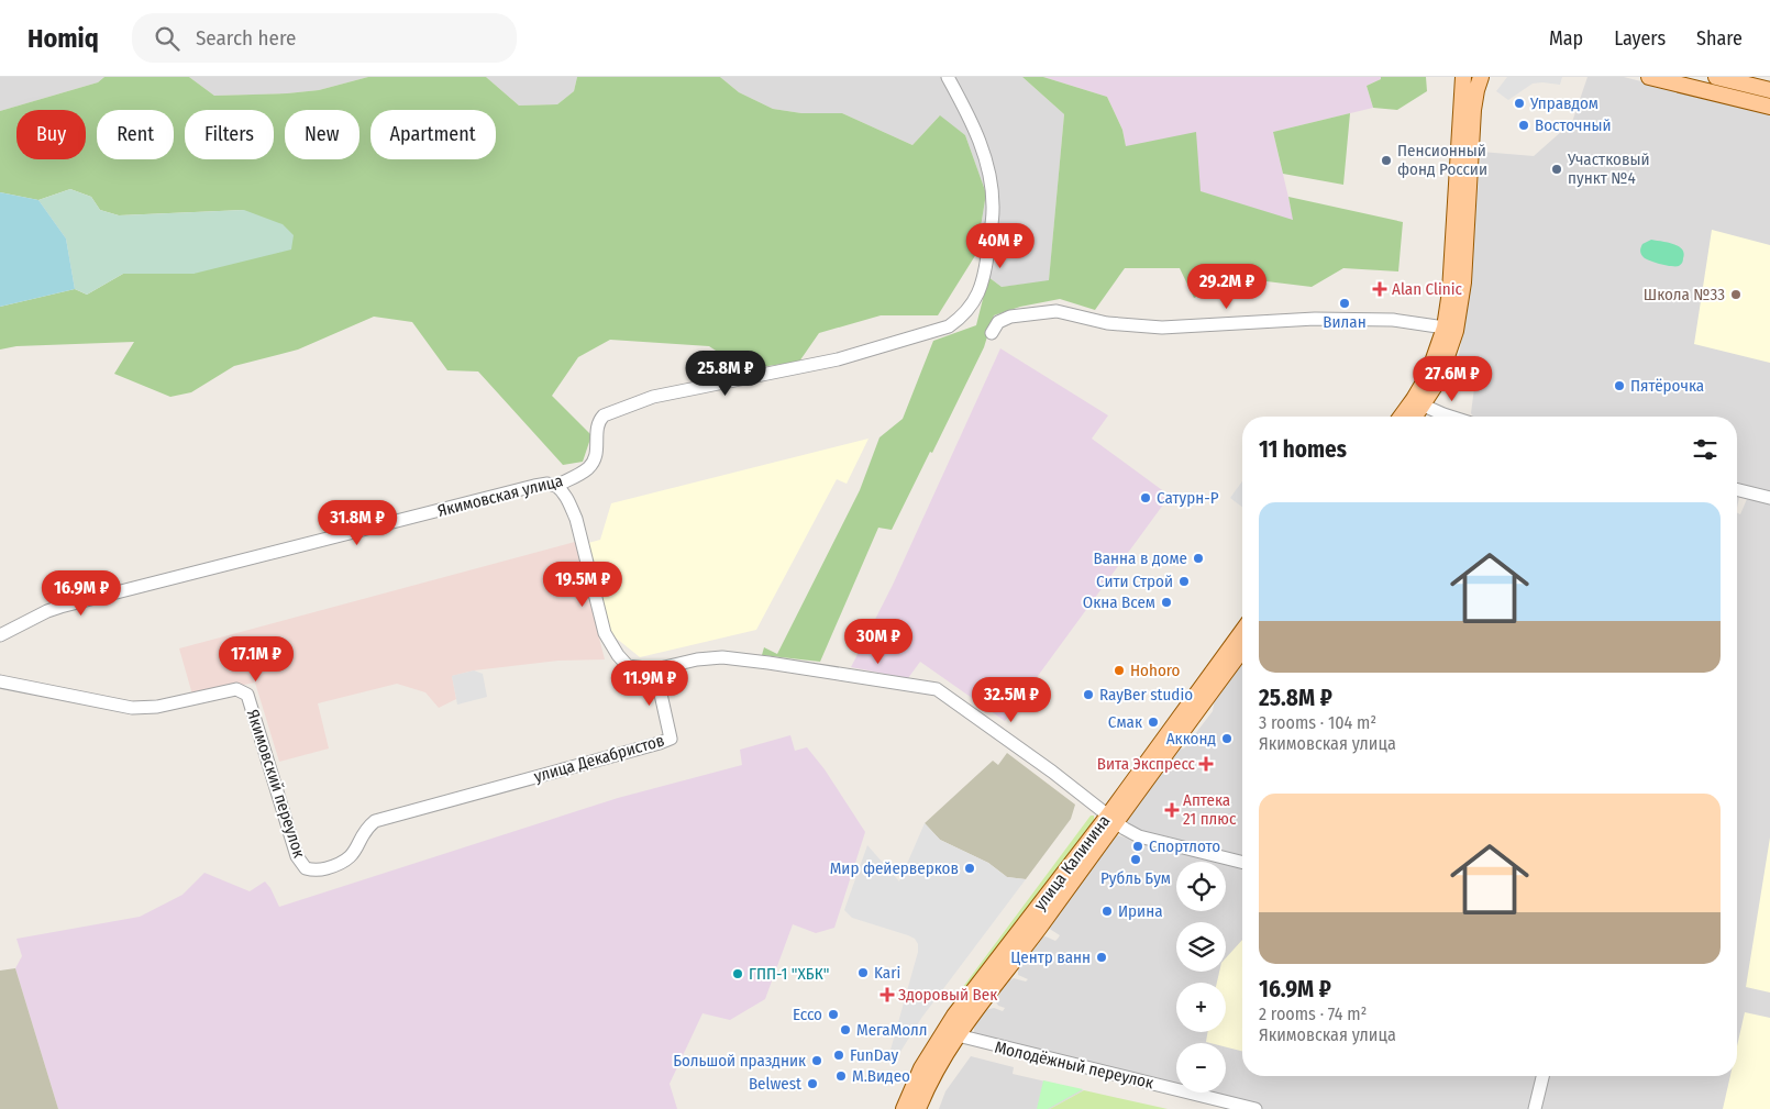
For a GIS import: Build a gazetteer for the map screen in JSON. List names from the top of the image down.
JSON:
{
  "streets": {
    "main road": ["улица Калинина"],
    "street": [
      "Якимовская улица",
      "улица Декабристов",
      "Якимовский переулок",
      "Молодёжный переулок"
    ]
  },
  "crossings": [
    ["улица Декабристов", "Якимовский переулок"],
    ["улица Калинина", "Молодёжный переулок"]
  ],
  "places": {
    "other": [
      "Управдом",
      "Восточный",
      "Пенсионный фонд России",
      "Участковый пункт №4",
      "Школа №33",
      "Вилан",
      "Пятёрочка",
      "Сатурн-Р",
      "Ванна в доме",
      "Сити Строй",
      "Окна Всем",
      "Hohoro",
      "RayBer studio",
      "Смак",
      "Акконд",
      "Спортлото",
      "Рубль Бум",
      "Мир фейерверков",
      "Ирина",
      "Центр ванн",
      "Kari",
      "ГПП-1 \"ХБК\"",
      "Ecco",
      "МегаМолл",
      "FunDay",
      "Большой праздник",
      "М.Видео",
      "Belwest"
    ],
    "health": [
      "Alan Clinic",
      "Вита Экспресс",
      "Аптека 21 плюс",
      "Здоровый Век"
    ]
  },
  "page": {
    "header": "Homiq",
    "search": "Search here",
    "nav": ["Map", "Layers", "Share"],
    "chip": [
      "Buy",
      "Rent",
      "Filters",
      "New",
      "Apartment"
    ],
    "price": [
      "40M ₽",
      "29.2M ₽",
      "25.8M ₽",
      "27.6M ₽",
      "31.8M ₽",
      "19.5M ₽",
      "16.9M ₽",
      "30M ₽",
      "17.1M ₽",
      "11.9M ₽",
      "32.5M ₽"
    ],
    "heading": "11 homes",
    "list": [
      {
        "name": "25.8M ₽",
        "note": "3 rooms · 104 m² · Якимовская улица"
      },
      {
        "name": "16.9M ₽",
        "note": "2 rooms · 74 m² · Якимовская улица"
      }
    ],
    "map_buttons": ["+", "−"]
  }
}
